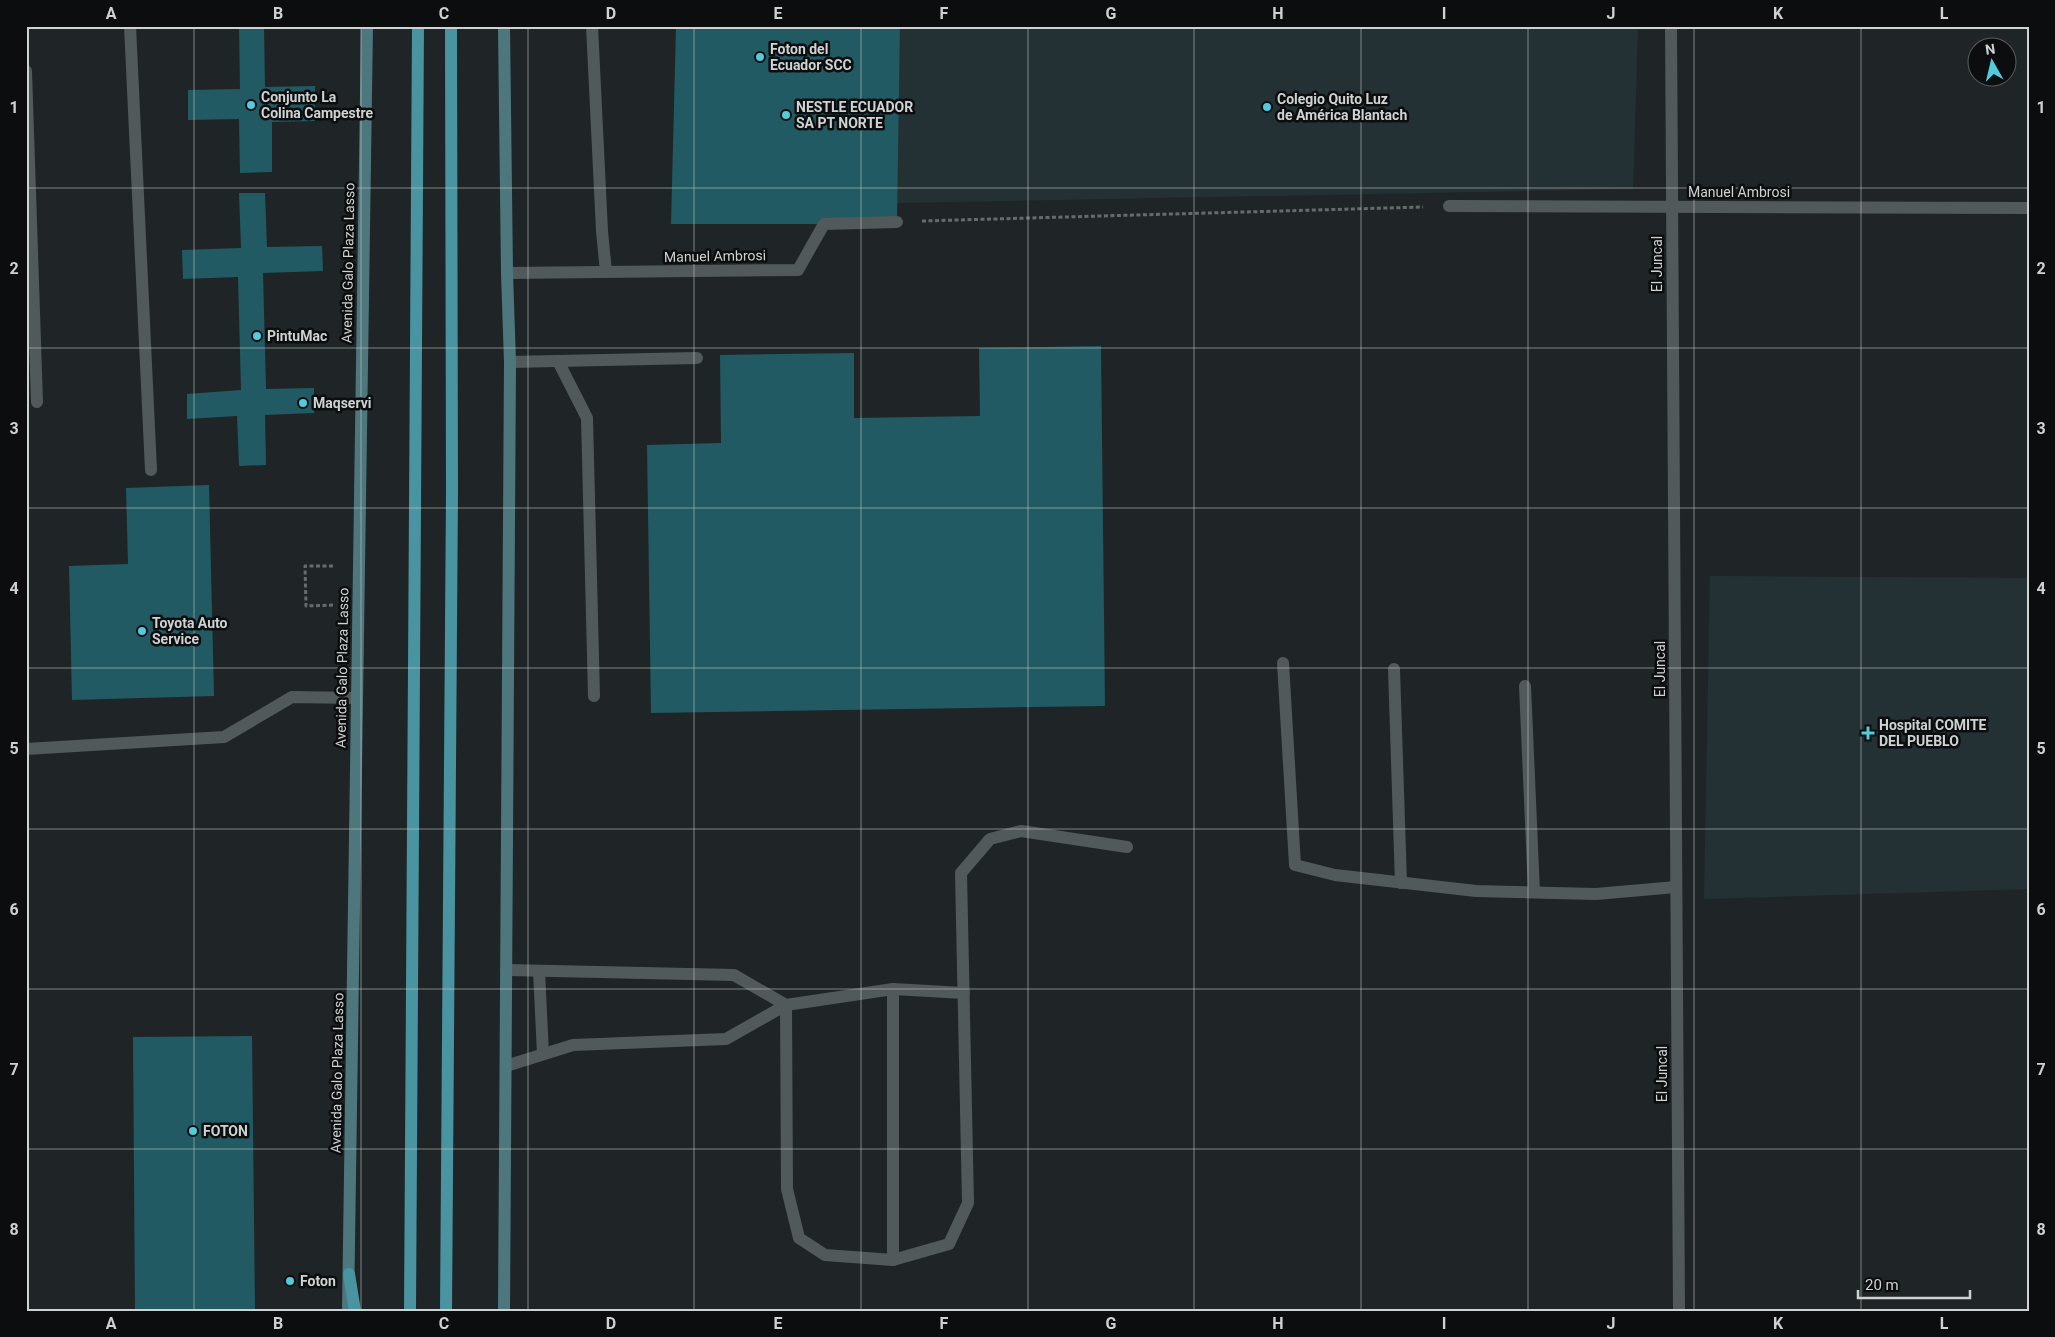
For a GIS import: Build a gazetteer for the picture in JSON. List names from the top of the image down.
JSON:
{
  "streets": {
    "main road": ["Avenida Galo Plaza Lasso"],
    "street": ["Manuel Ambrosi", "El Juncal"]
  },
  "crossings": [
    ["Manuel Ambrosi", "El Juncal"]
  ],
  "places": {
    "other": [
      "Foton del Ecuador SCC",
      "Conjunto La Colina Campestre",
      "Colegio Quito Luz de América Blantach",
      "NESTLE ECUADOR SA PT NORTE",
      "PintuMac",
      "Maqservi",
      "Toyota Auto Service",
      "FOTON",
      "Foton"
    ],
    "health": ["Hospital COMITE DEL PUEBLO"]
  },
  "scale_bar": "20 m",
  "north": "top",
  "grid": {
    "columns": [
      "A",
      "B",
      "C",
      "D",
      "E",
      "F",
      "G",
      "H",
      "I",
      "J",
      "K",
      "L"
    ],
    "rows": [
      "1",
      "2",
      "3",
      "4",
      "5",
      "6",
      "7",
      "8"
    ]
  }
}
